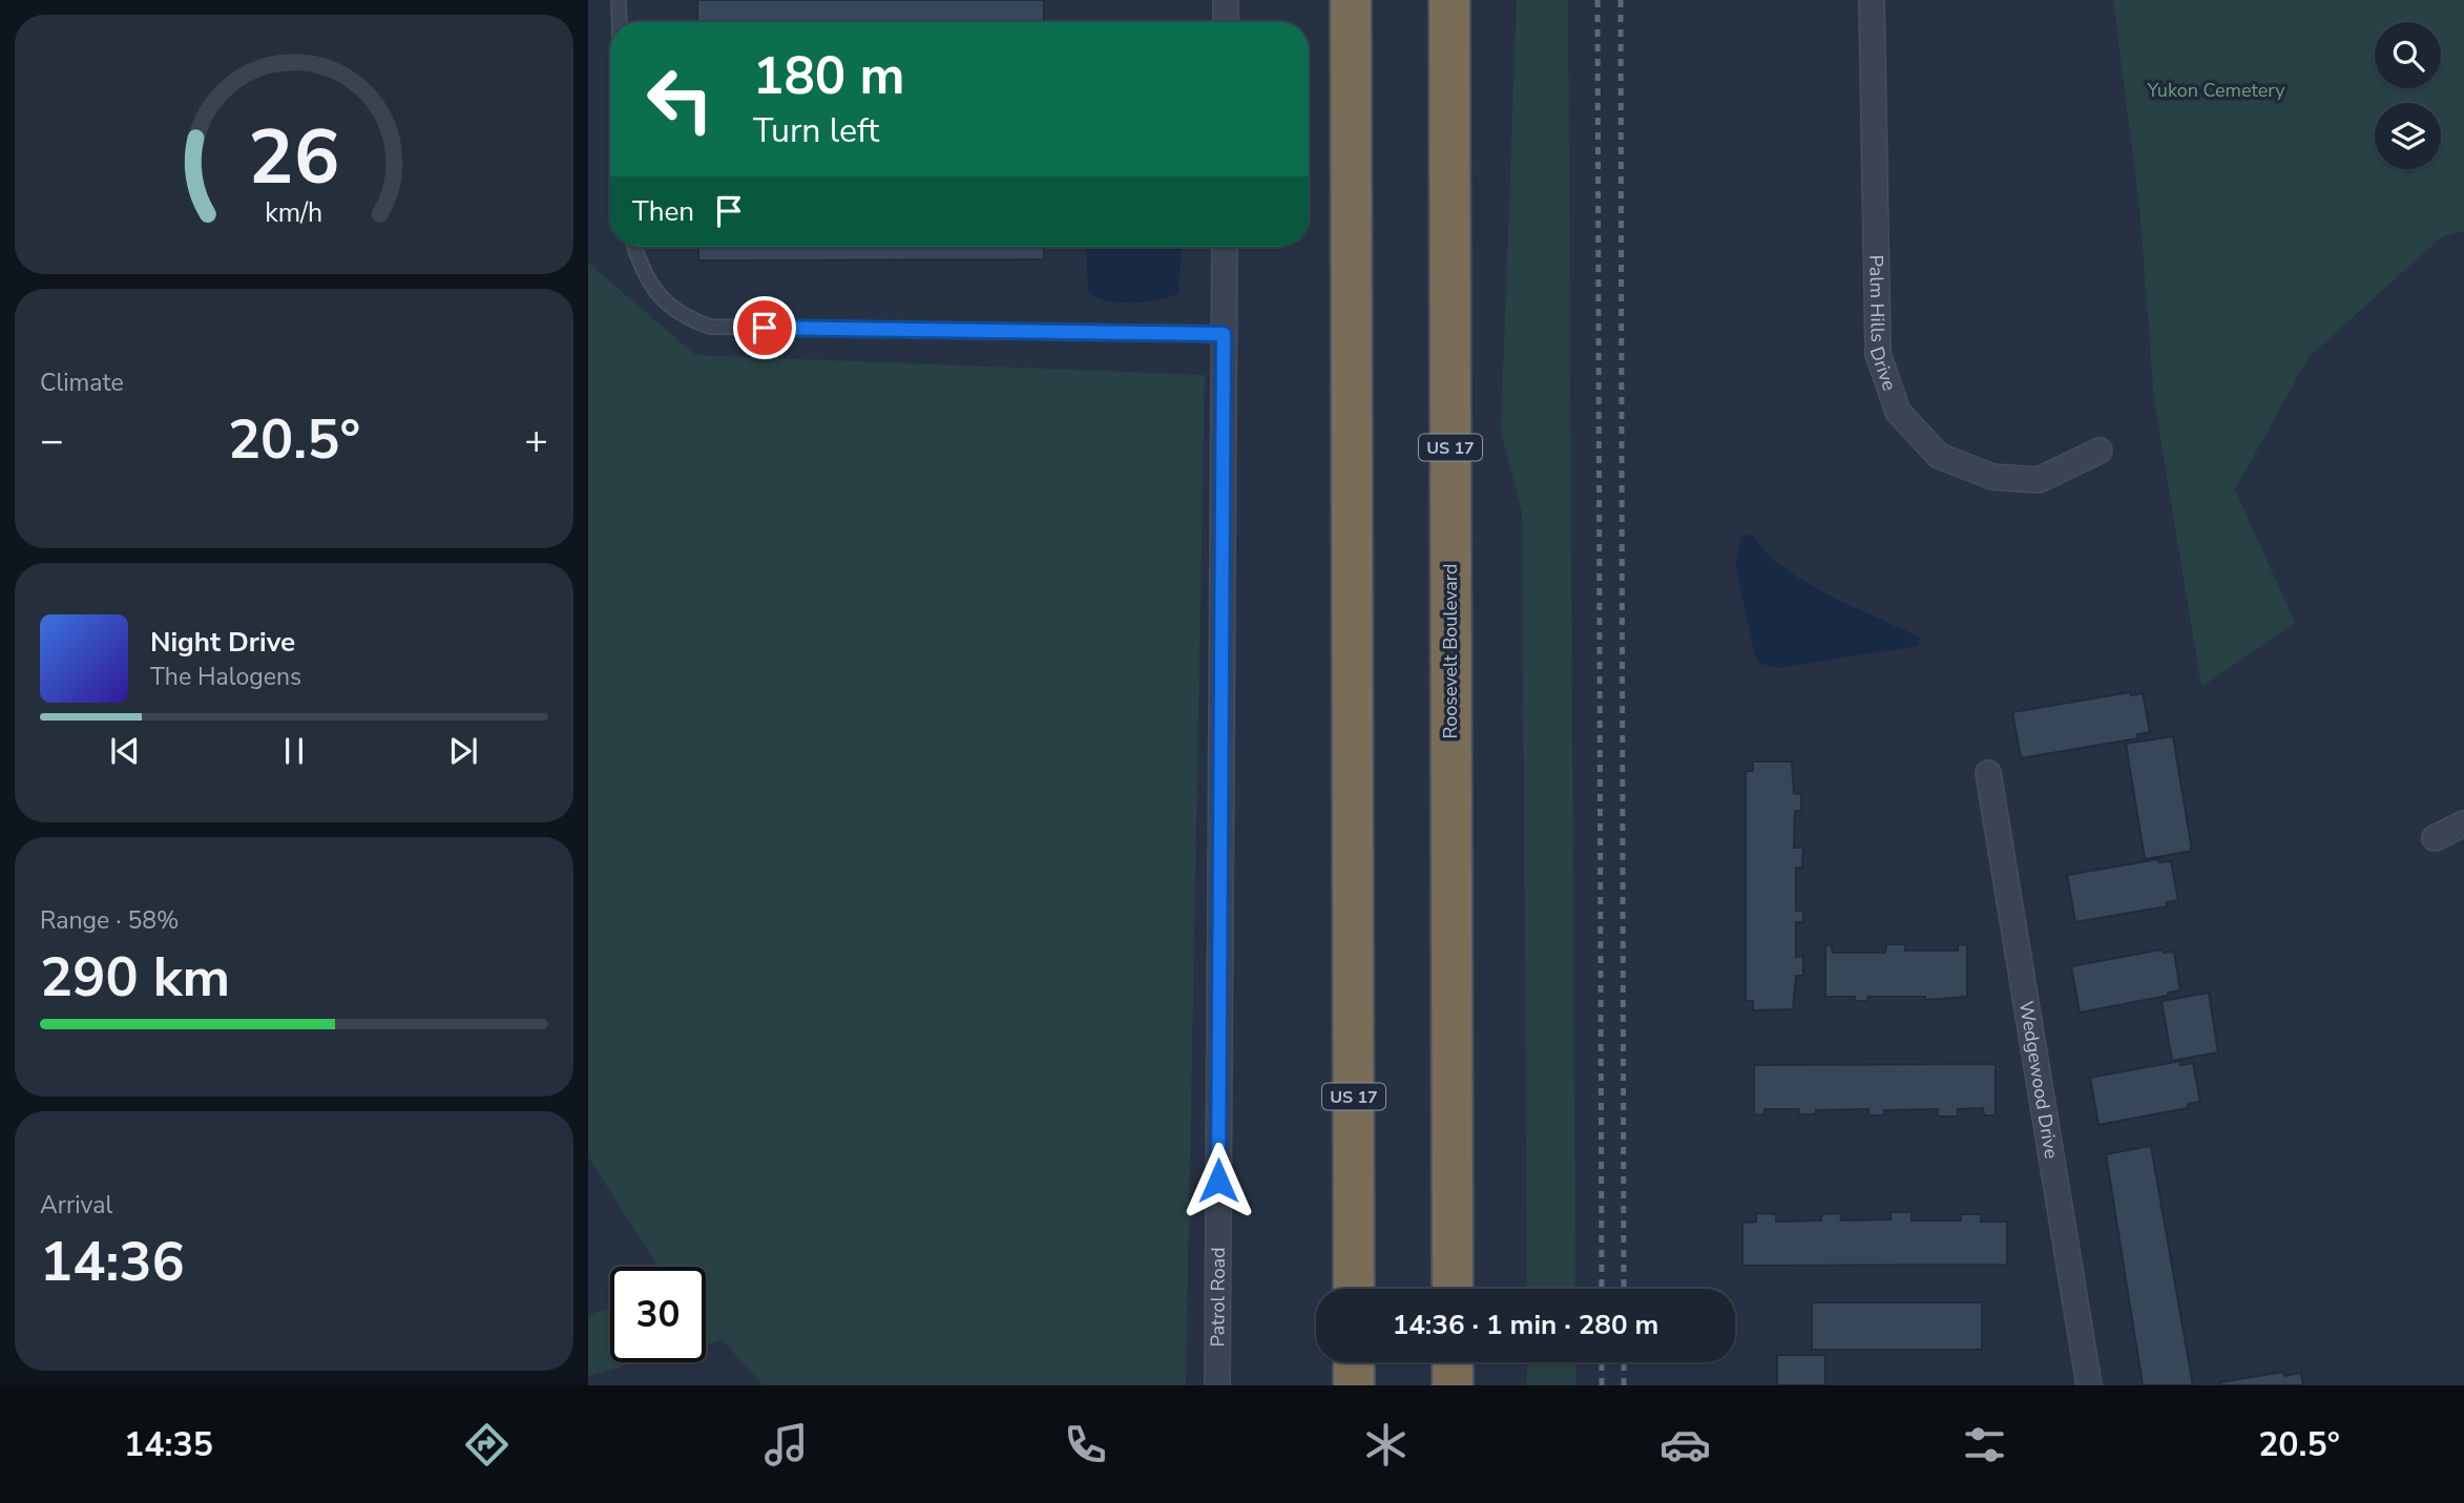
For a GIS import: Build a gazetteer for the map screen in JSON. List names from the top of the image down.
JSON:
{
  "streets": {
    "highway": ["US 17", "Roosevelt Boulevard"],
    "street": ["Palm Hills Drive", "Wedgewood Drive", "Patrol Road"]
  },
  "parks": ["Yukon Cemetery"],
  "page": {
    "turn": ["180 m", "Turn left"],
    "then": "Then",
    "tile": [
      "Climate",
      ["Range · 58%", "290 km"],
      ["Arrival", "14:36"]
    ],
    "heat": ["−", "20.5°", "+"],
    "song": ["Night Drive", "The Halogens"],
    "limit": "30",
    "trip": "14:36 · 1 min · 280 m",
    "tabs": ["14:35", "20.5°"],
    "gauge": ["26", "km/h"]
  }
}
